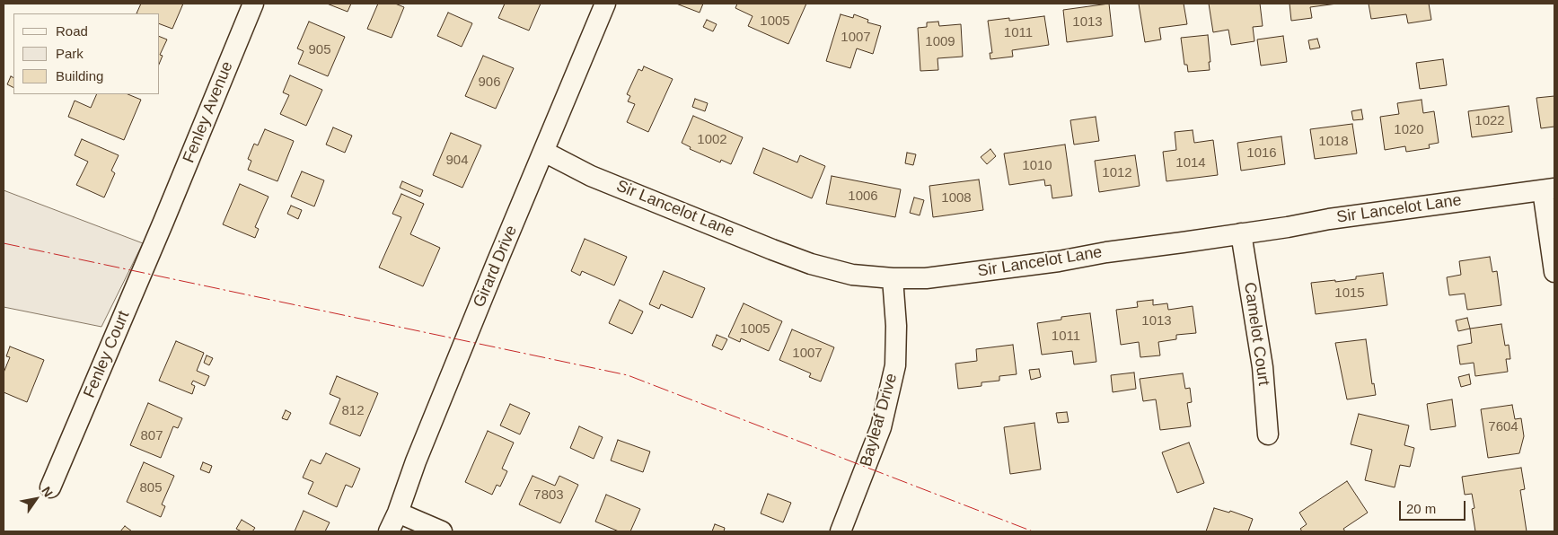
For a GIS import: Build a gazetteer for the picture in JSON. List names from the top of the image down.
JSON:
{
  "streets": {
    "street": [
      "Fenley Avenue",
      "Sir Lancelot Lane",
      "Girard Drive",
      "Camelot Court",
      "Fenley Court",
      "Bayleaf Drive"
    ]
  },
  "crossings": [
    ["Fenley Avenue", "Fenley Court"],
    ["Sir Lancelot Lane", "Girard Drive"],
    ["Sir Lancelot Lane", "Camelot Court"],
    ["Sir Lancelot Lane", "Bayleaf Drive"]
  ],
  "house_numbers": [
    "1005",
    "1013",
    "1011",
    "1007",
    "1009",
    "905",
    "906",
    "1022",
    "1020",
    "1002",
    "1018",
    "1016",
    "904",
    "1014",
    "1010",
    "1012",
    "1006",
    "1008",
    "1015",
    "1013",
    "1005",
    "1011",
    "1007",
    "812",
    "7604",
    "807",
    "805",
    "7803"
  ],
  "legend": ["Road", "Park", "Building"],
  "scale_bar": "20 m",
  "north": "top right"
}
